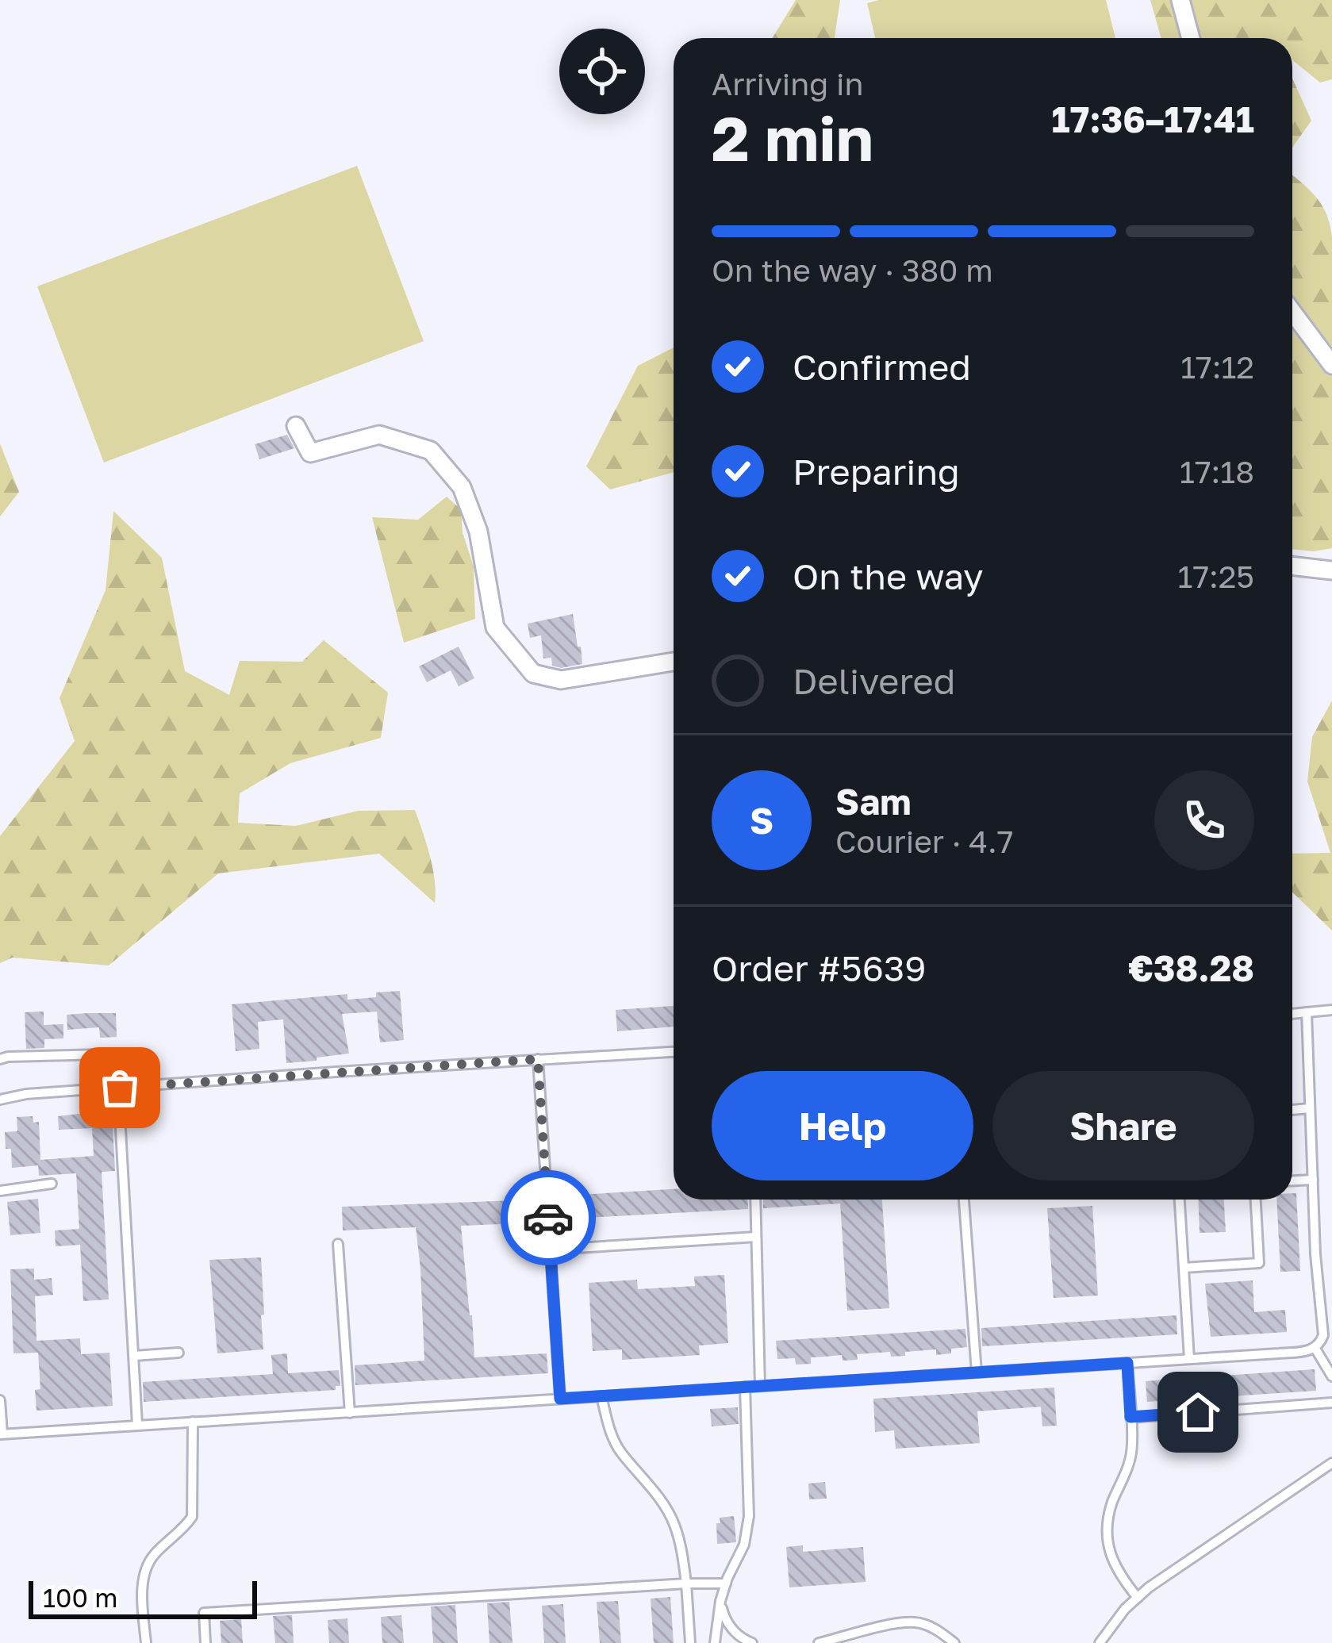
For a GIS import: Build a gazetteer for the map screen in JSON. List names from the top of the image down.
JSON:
{
  "scale_bar": "100 m",
  "page": {
    "heading": ["2 min", "Arriving in", "17:36–17:41"],
    "panel": [
      "Sam",
      "Courier · 4.7",
      "Order #5639",
      "€38.28"
    ],
    "bar": "On the way · 380 m",
    "list": [
      ["Confirmed", "17:12"],
      ["Preparing", "17:18"],
      ["On the way", "17:25"],
      "Delivered"
    ],
    "round": "S",
    "buttons": ["Help", "Share"],
    "scale": "100 m"
  }
}
